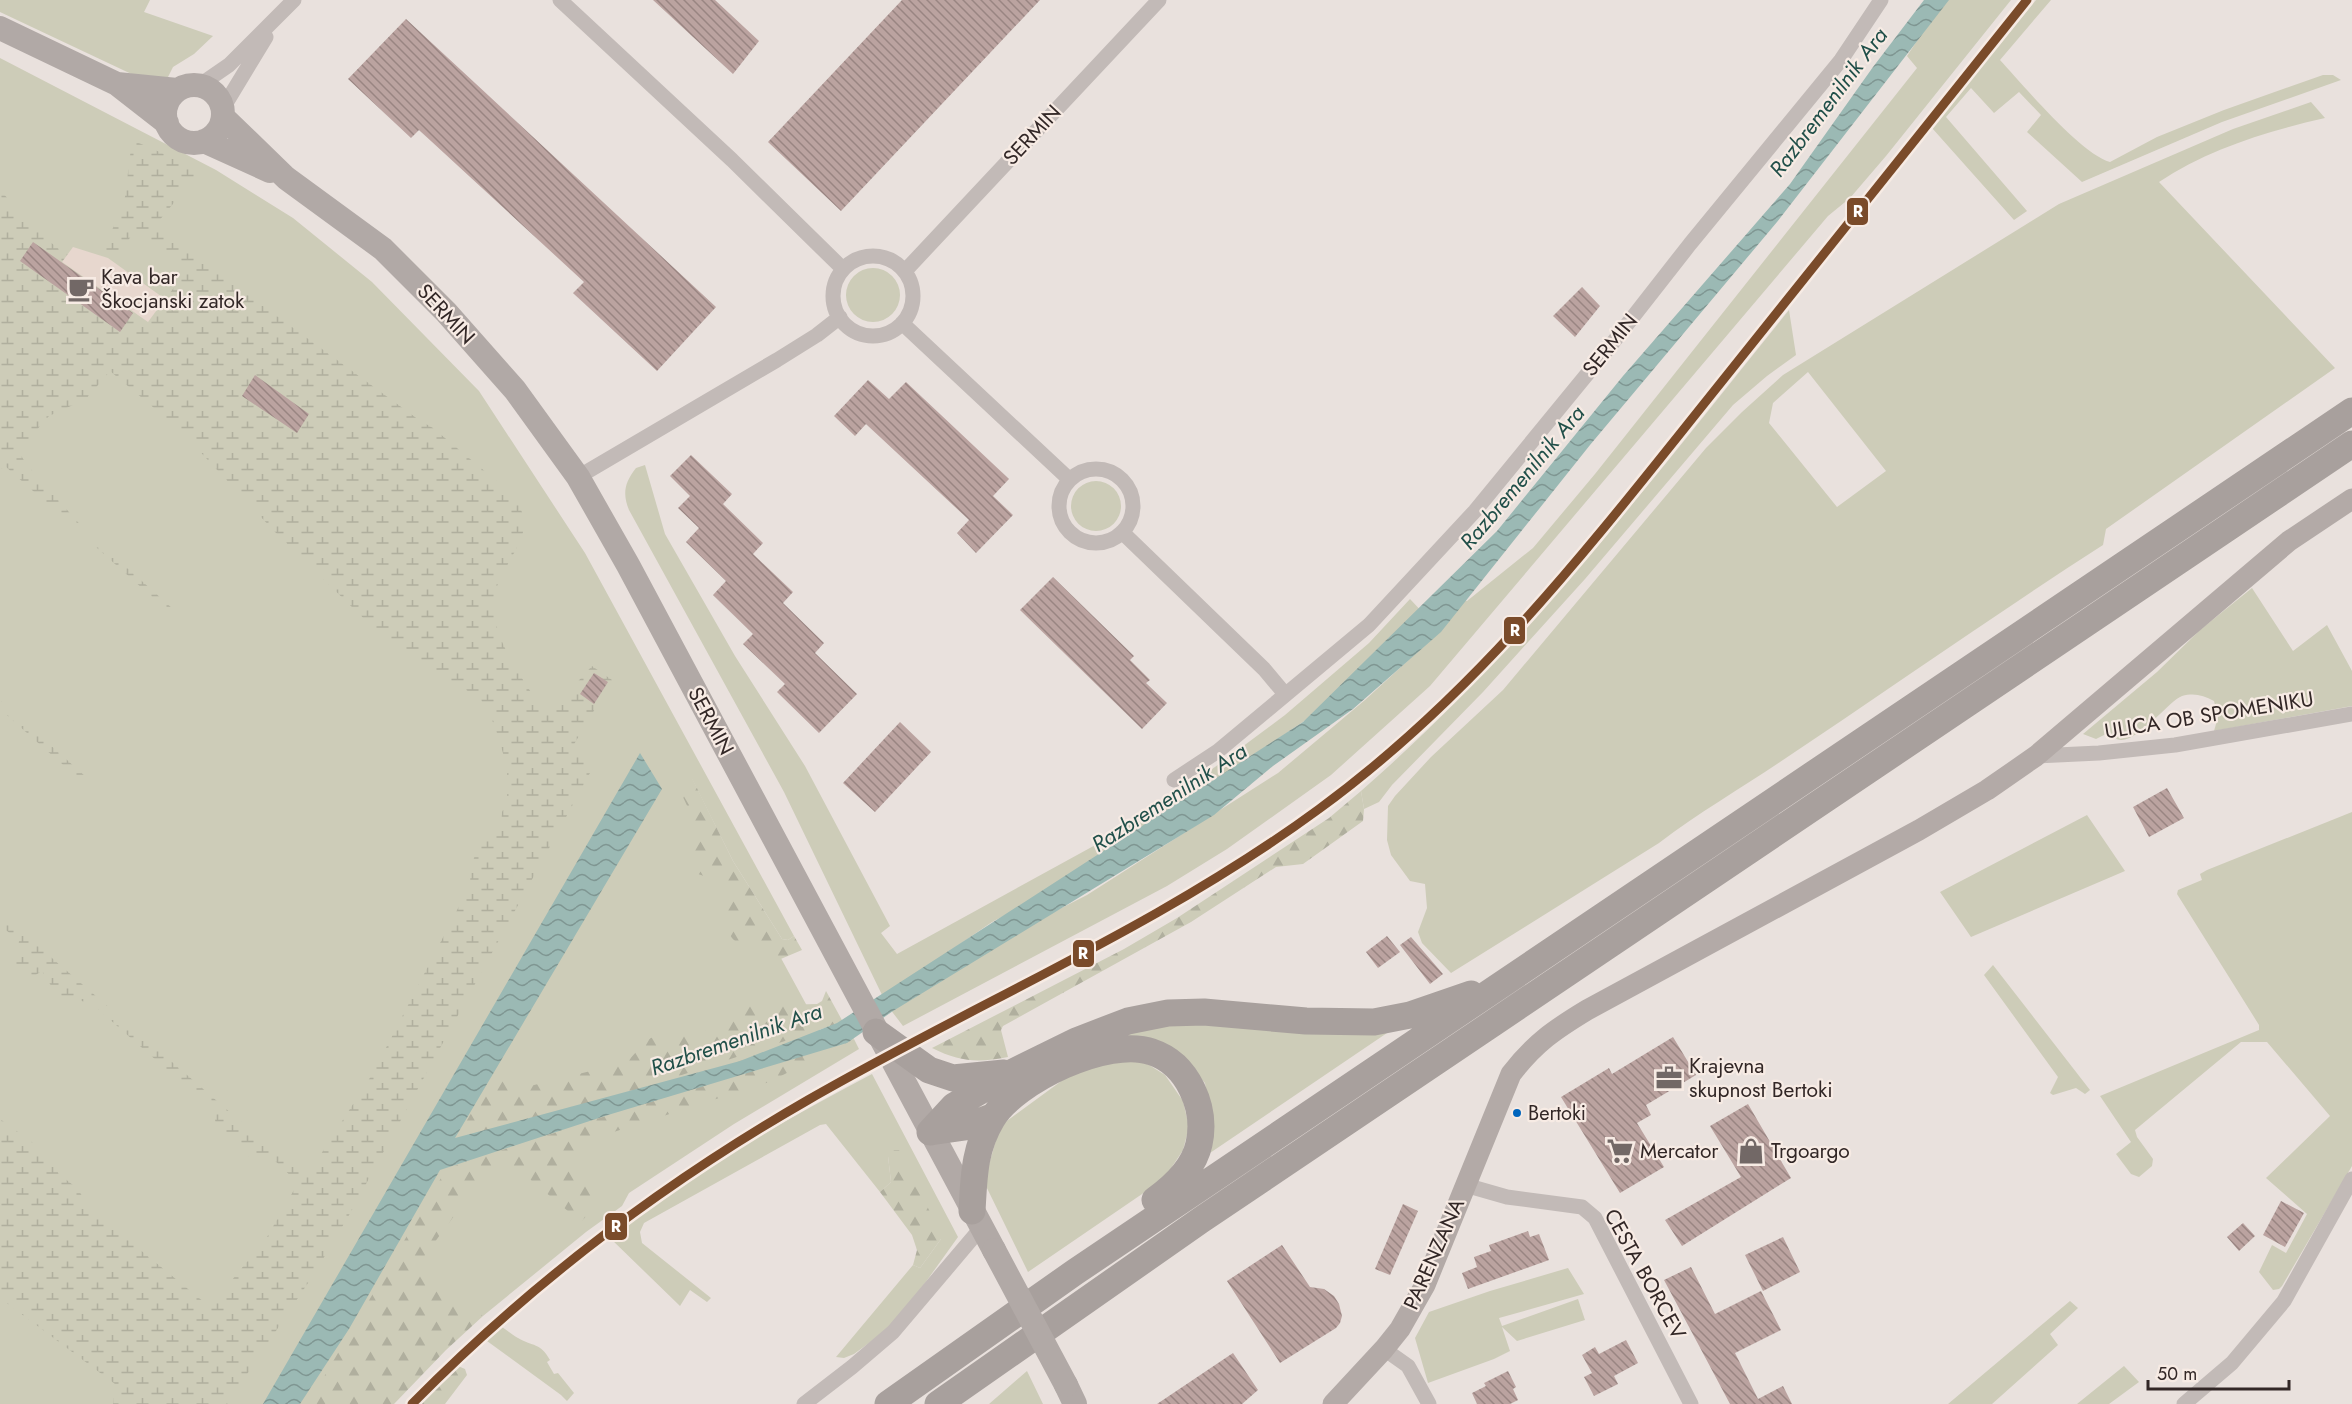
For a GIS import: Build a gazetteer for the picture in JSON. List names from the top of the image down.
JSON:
{
  "streets": {
    "main road": ["SERMIN"],
    "street": ["ULICA OB SPOMENIKU", "PARENZANA", "CESTA BORCEV"]
  },
  "crossings": [
    ["ULICA OB SPOMENIKU", "PARENZANA"],
    ["PARENZANA", "CESTA BORCEV"]
  ],
  "water": ["Razbremenilnik Ara"],
  "places": {
    "cafe": ["Kava bar Škocjanski zatok"],
    "office": ["Krajevna skupnost Bertoki"],
    "other": ["Bertoki"],
    "supermarket": ["Mercator"],
    "shop": ["Trgoargo"]
  },
  "lines": ["transit line R"],
  "scale_bar": "50 m"
}
